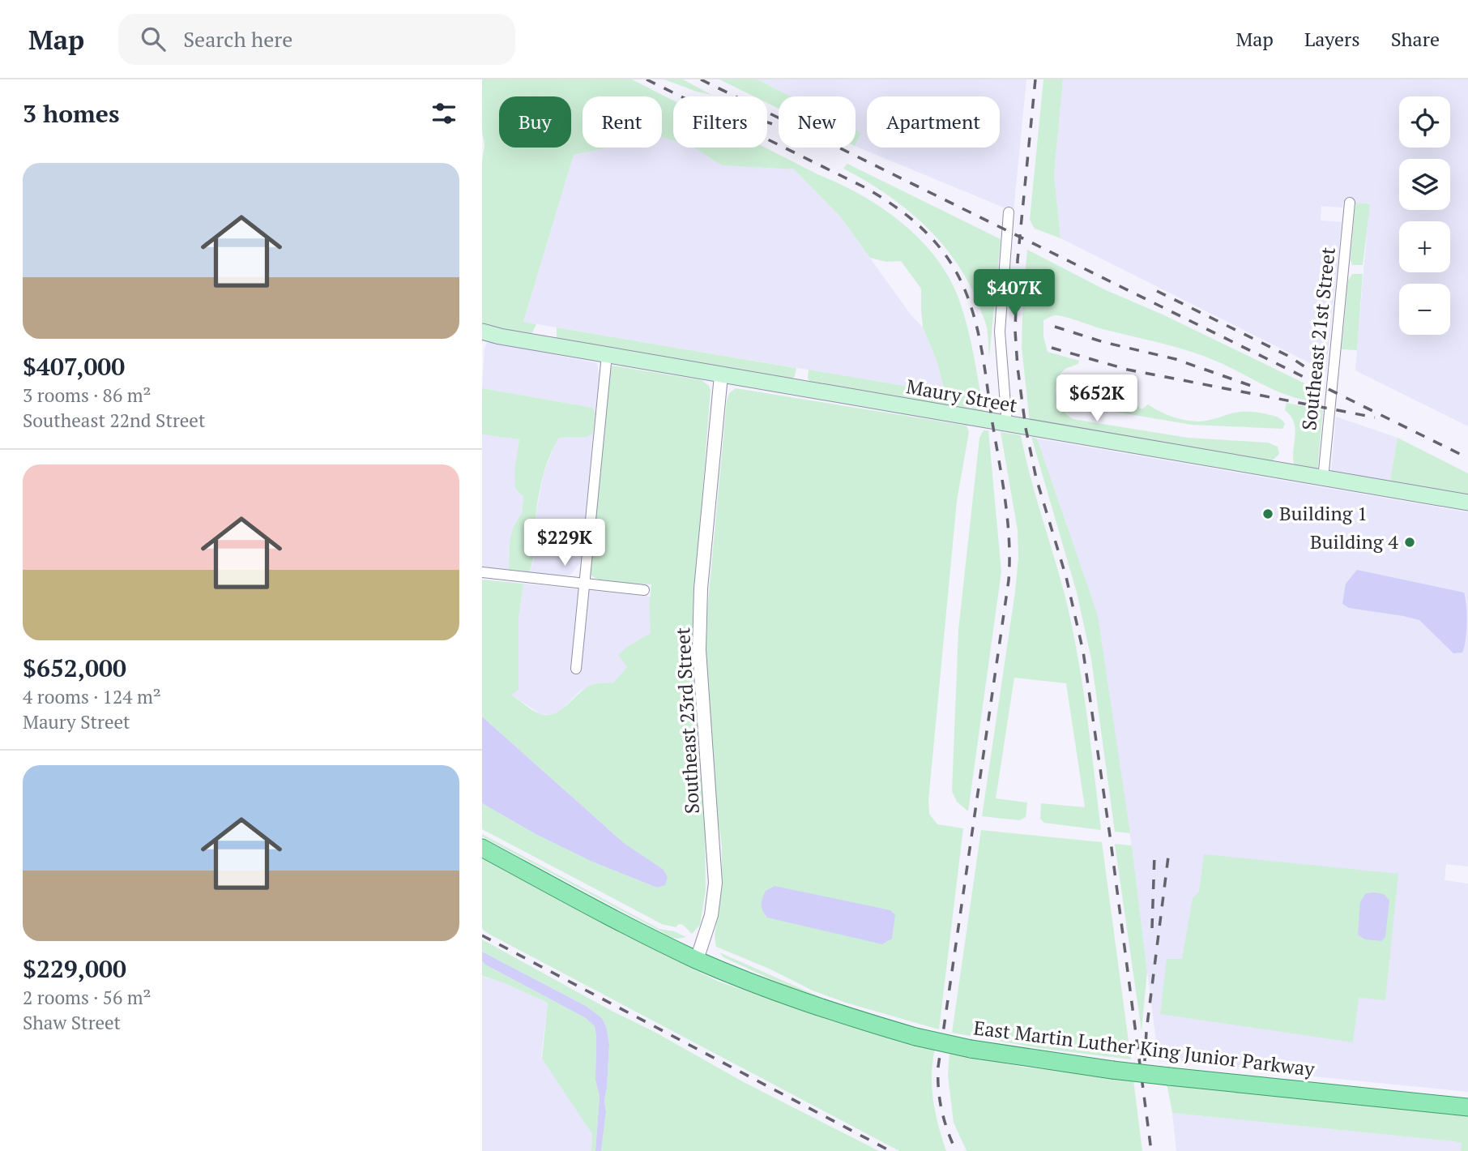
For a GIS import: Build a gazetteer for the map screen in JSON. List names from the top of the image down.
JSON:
{
  "streets": {
    "main road": ["Maury Street", "East Martin Luther King Junior Parkway"],
    "street": ["Southeast 21st Street", "Southeast 23rd Street"]
  },
  "crossings": [
    ["Southeast 21st Street", "Maury Street"],
    ["Maury Street", "Southeast 23rd Street"],
    ["Southeast 23rd Street", "East Martin Luther King Junior Parkway"]
  ],
  "places": ["Building 1", "Building 4"],
  "page": {
    "header": "Map",
    "search": "Search here",
    "nav": ["Map", "Layers", "Share"],
    "heading": "3 homes",
    "map_buttons": ["+", "−"],
    "chip": [
      "Buy",
      "Rent",
      "Filters",
      "New",
      "Apartment"
    ],
    "list": [
      {
        "name": "$407,000",
        "note": "3 rooms · 86 m² · Southeast 22nd Street"
      },
      {
        "name": "$652,000",
        "note": "4 rooms · 124 m² · Maury Street"
      },
      {
        "name": "$229,000",
        "note": "2 rooms · 56 m² · Shaw Street"
      }
    ],
    "price": ["$407K", "$652K", "$229K"]
  }
}
